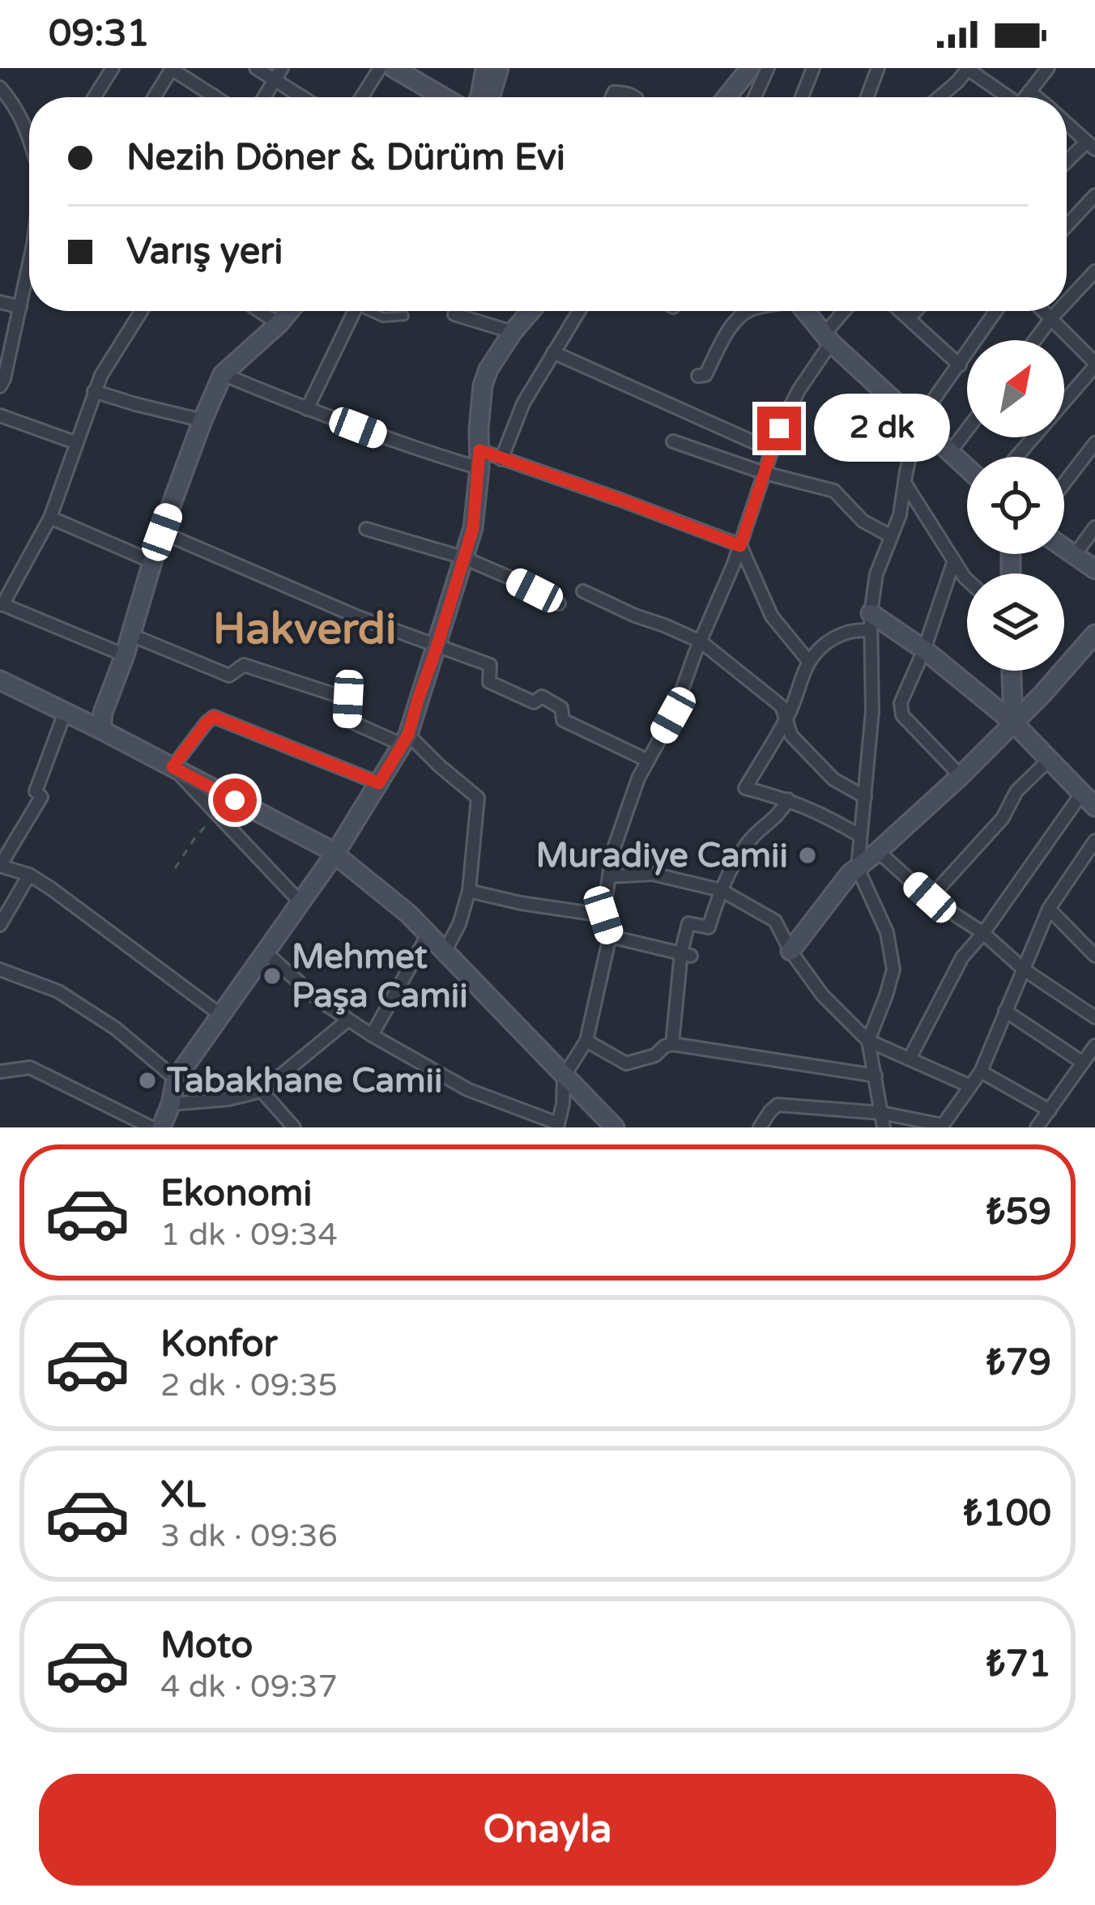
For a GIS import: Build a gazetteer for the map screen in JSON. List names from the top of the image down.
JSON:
{
  "districts": ["Hakverdi"],
  "places": ["Muradiye Camii", "Mehmet Paşa Camii", "Tabakhane Camii"],
  "north": "top right",
  "page": {
    "status": "09:31",
    "banner": ["Nezih Döner & Dürüm Evi", "Varış yeri"],
    "bubble": "2 dk",
    "list": [
      {
        "name": "Ekonomi",
        "note": "1 dk · 09:34",
        "value": "₺59"
      },
      {
        "name": "Konfor",
        "note": "2 dk · 09:35",
        "value": "₺79"
      },
      {
        "name": "XL",
        "note": "3 dk · 09:36",
        "value": "₺100"
      },
      {
        "name": "Moto",
        "note": "4 dk · 09:37",
        "value": "₺71"
      }
    ],
    "buttons": "Onayla"
  }
}
